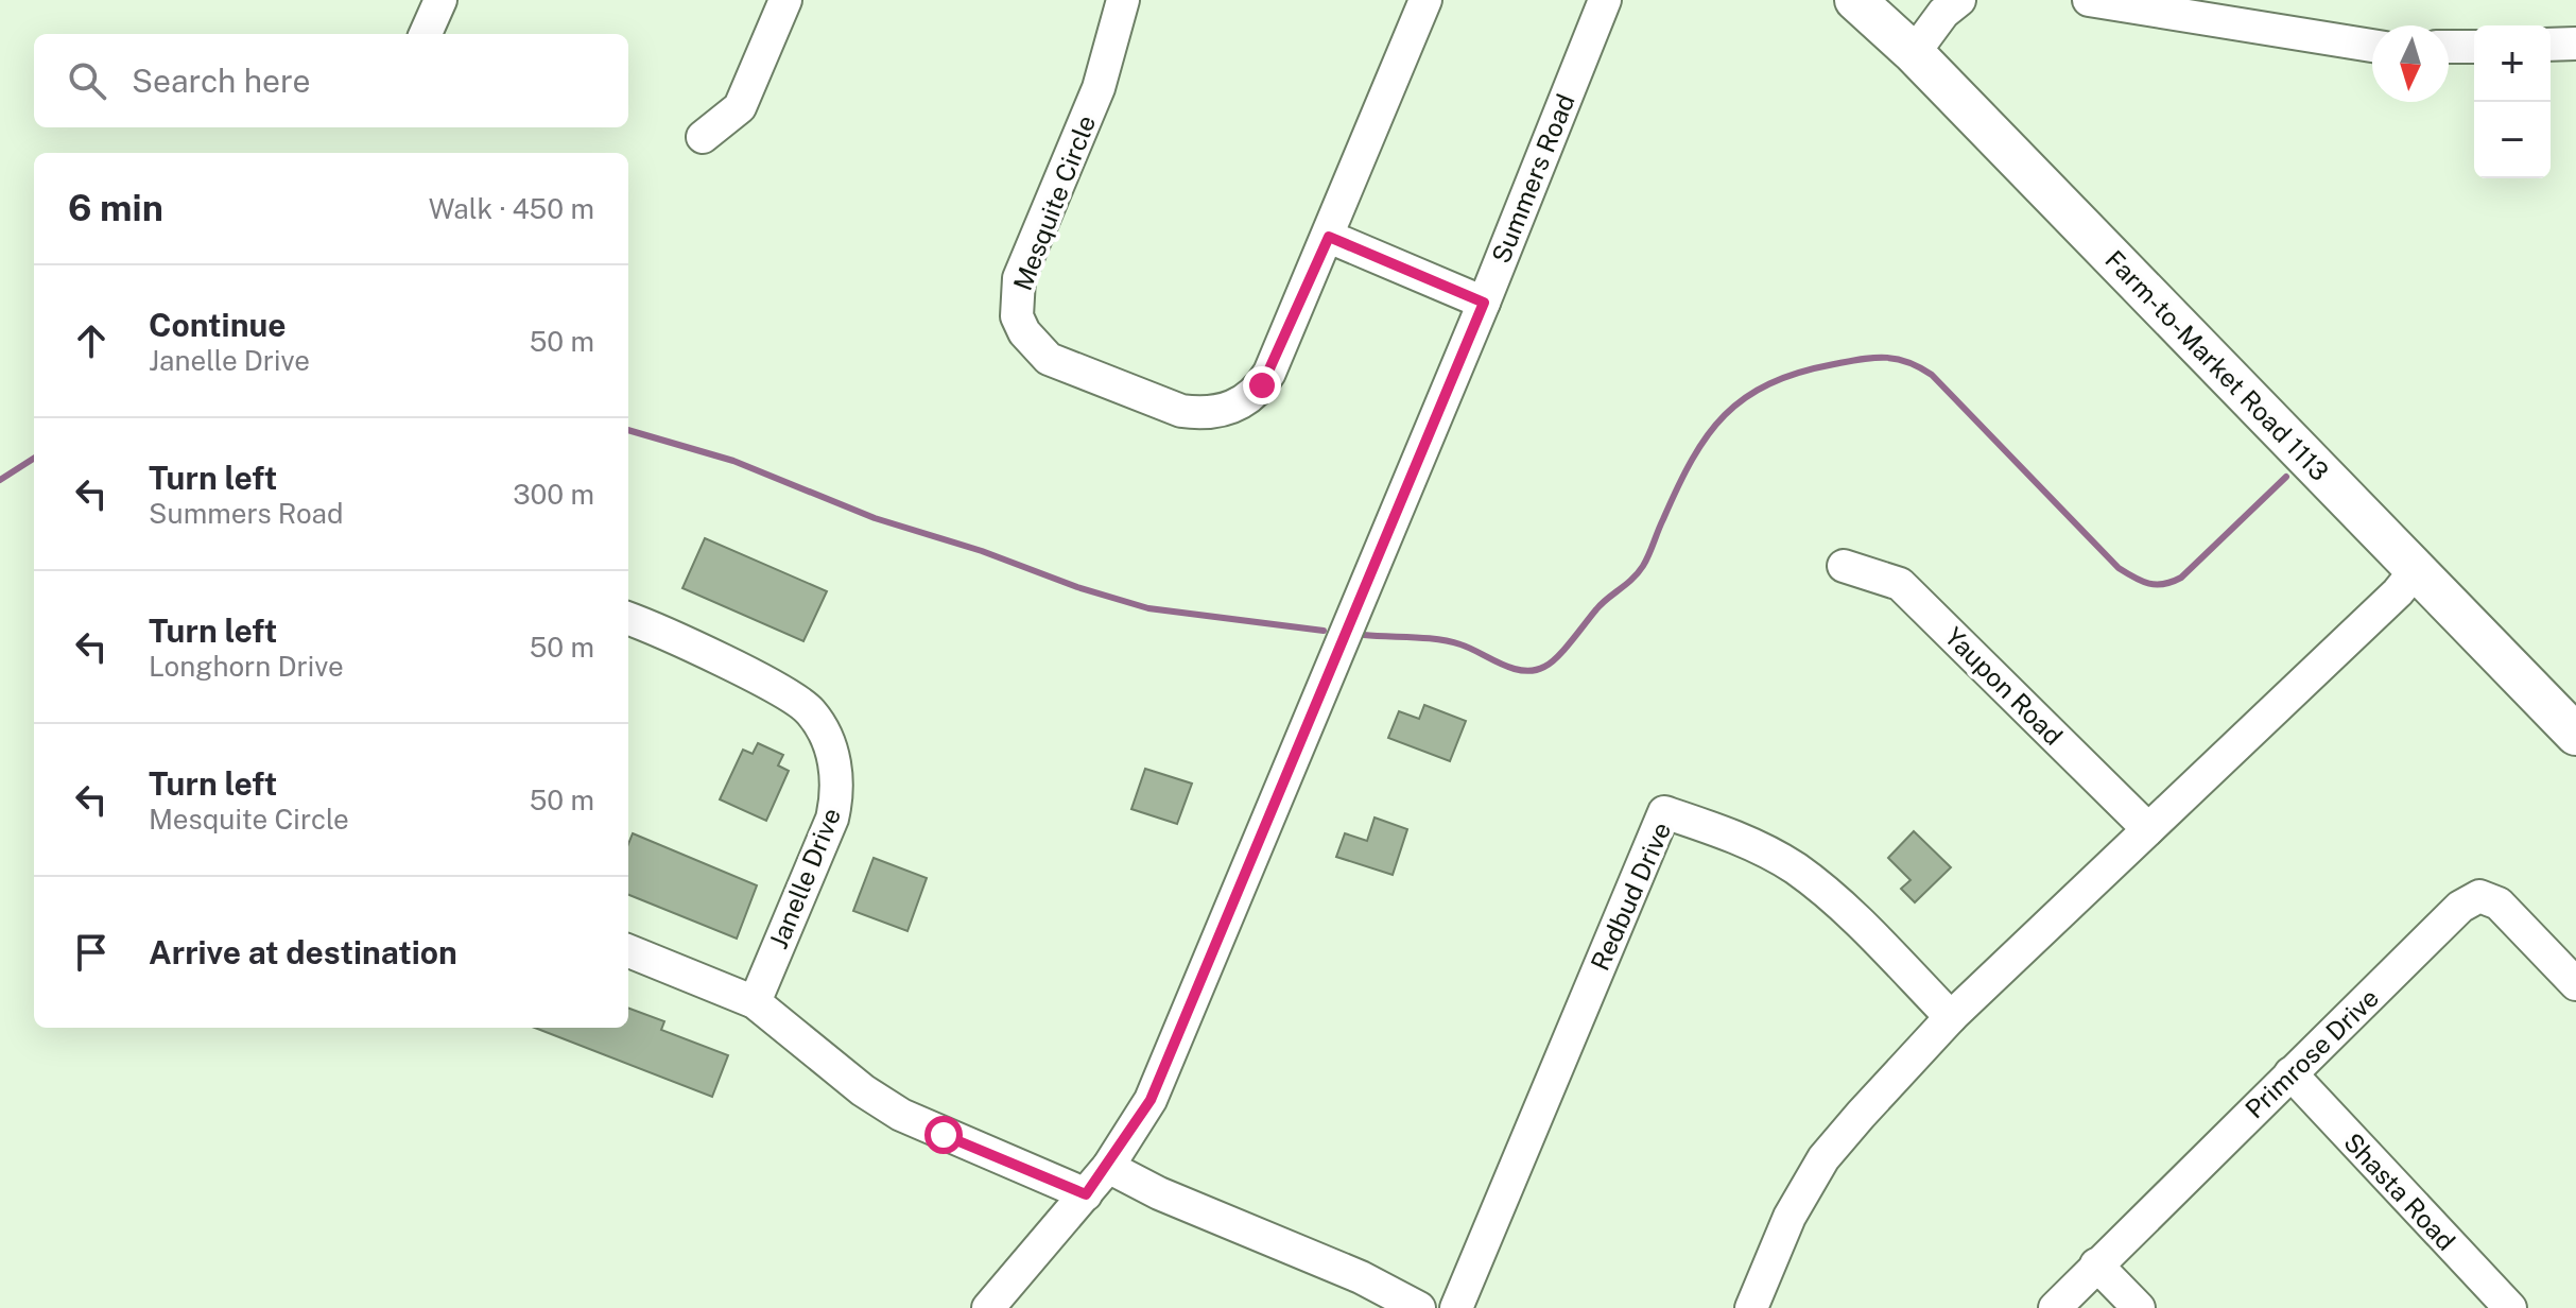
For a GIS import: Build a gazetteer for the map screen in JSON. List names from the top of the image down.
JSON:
{
  "streets": {
    "main road": ["Farm-to-Market Road 1113"],
    "street": [
      "Summers Road",
      "Mesquite Circle",
      "Yaupon Road",
      "Janelle Drive",
      "Redbud Drive",
      "Primrose Drive",
      "Shasta Road"
    ]
  },
  "crossings": [
    ["Primrose Drive", "Shasta Road"]
  ],
  "north": "bottom",
  "page": {
    "map_buttons": ["+", "−"],
    "search": "Search here",
    "heading": ["6 min", "Walk · 450 m"],
    "list": [
      ["Continue", "Janelle Drive", "50 m"],
      ["Turn left", "Summers Road", "300 m"],
      ["Turn left", "Longhorn Drive", "50 m"],
      ["Turn left", "Mesquite Circle", "50 m"],
      "Arrive at destination"
    ]
  }
}
